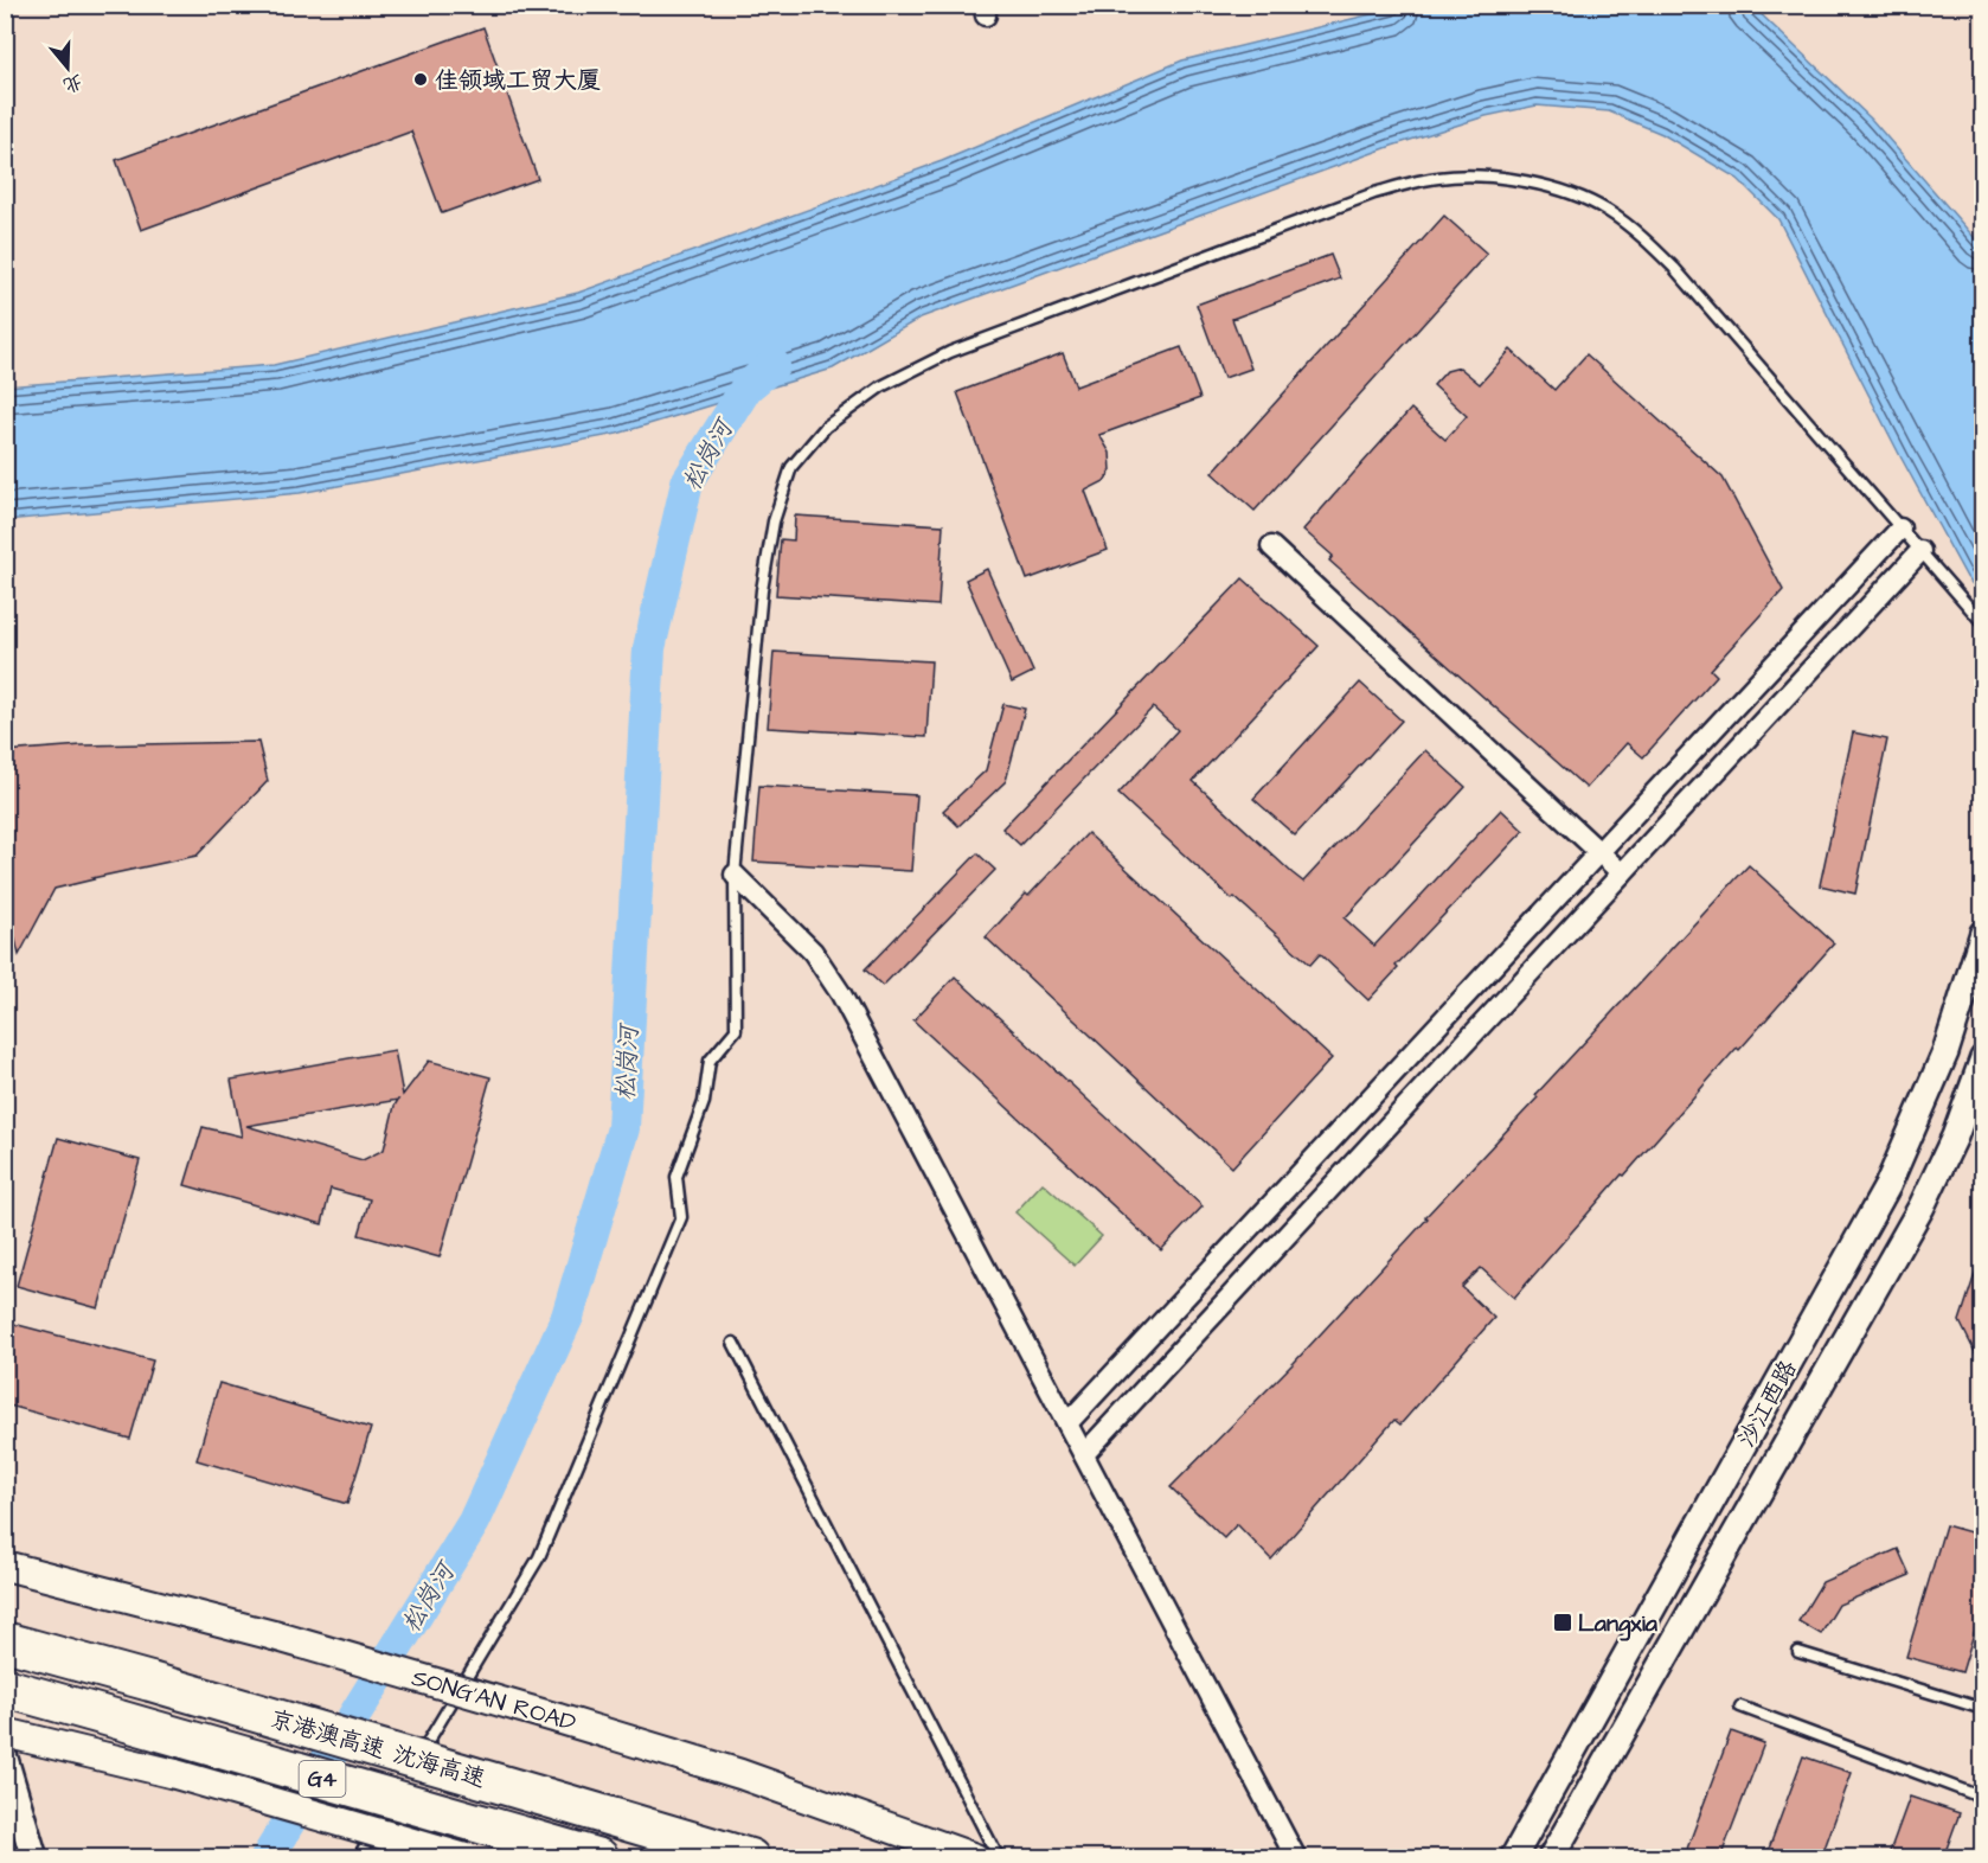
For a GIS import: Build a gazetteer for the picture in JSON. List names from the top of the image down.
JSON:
{
  "streets": {
    "highway": ["京港澳高速 沈海高速", "G4"],
    "main road": ["SONG'AN ROAD"],
    "street": ["沙江西路"]
  },
  "water": ["松岗河"],
  "places": {
    "other": ["佳领域工贸大厦"],
    "transit": ["Langxia"]
  },
  "north": "bottom"
}
